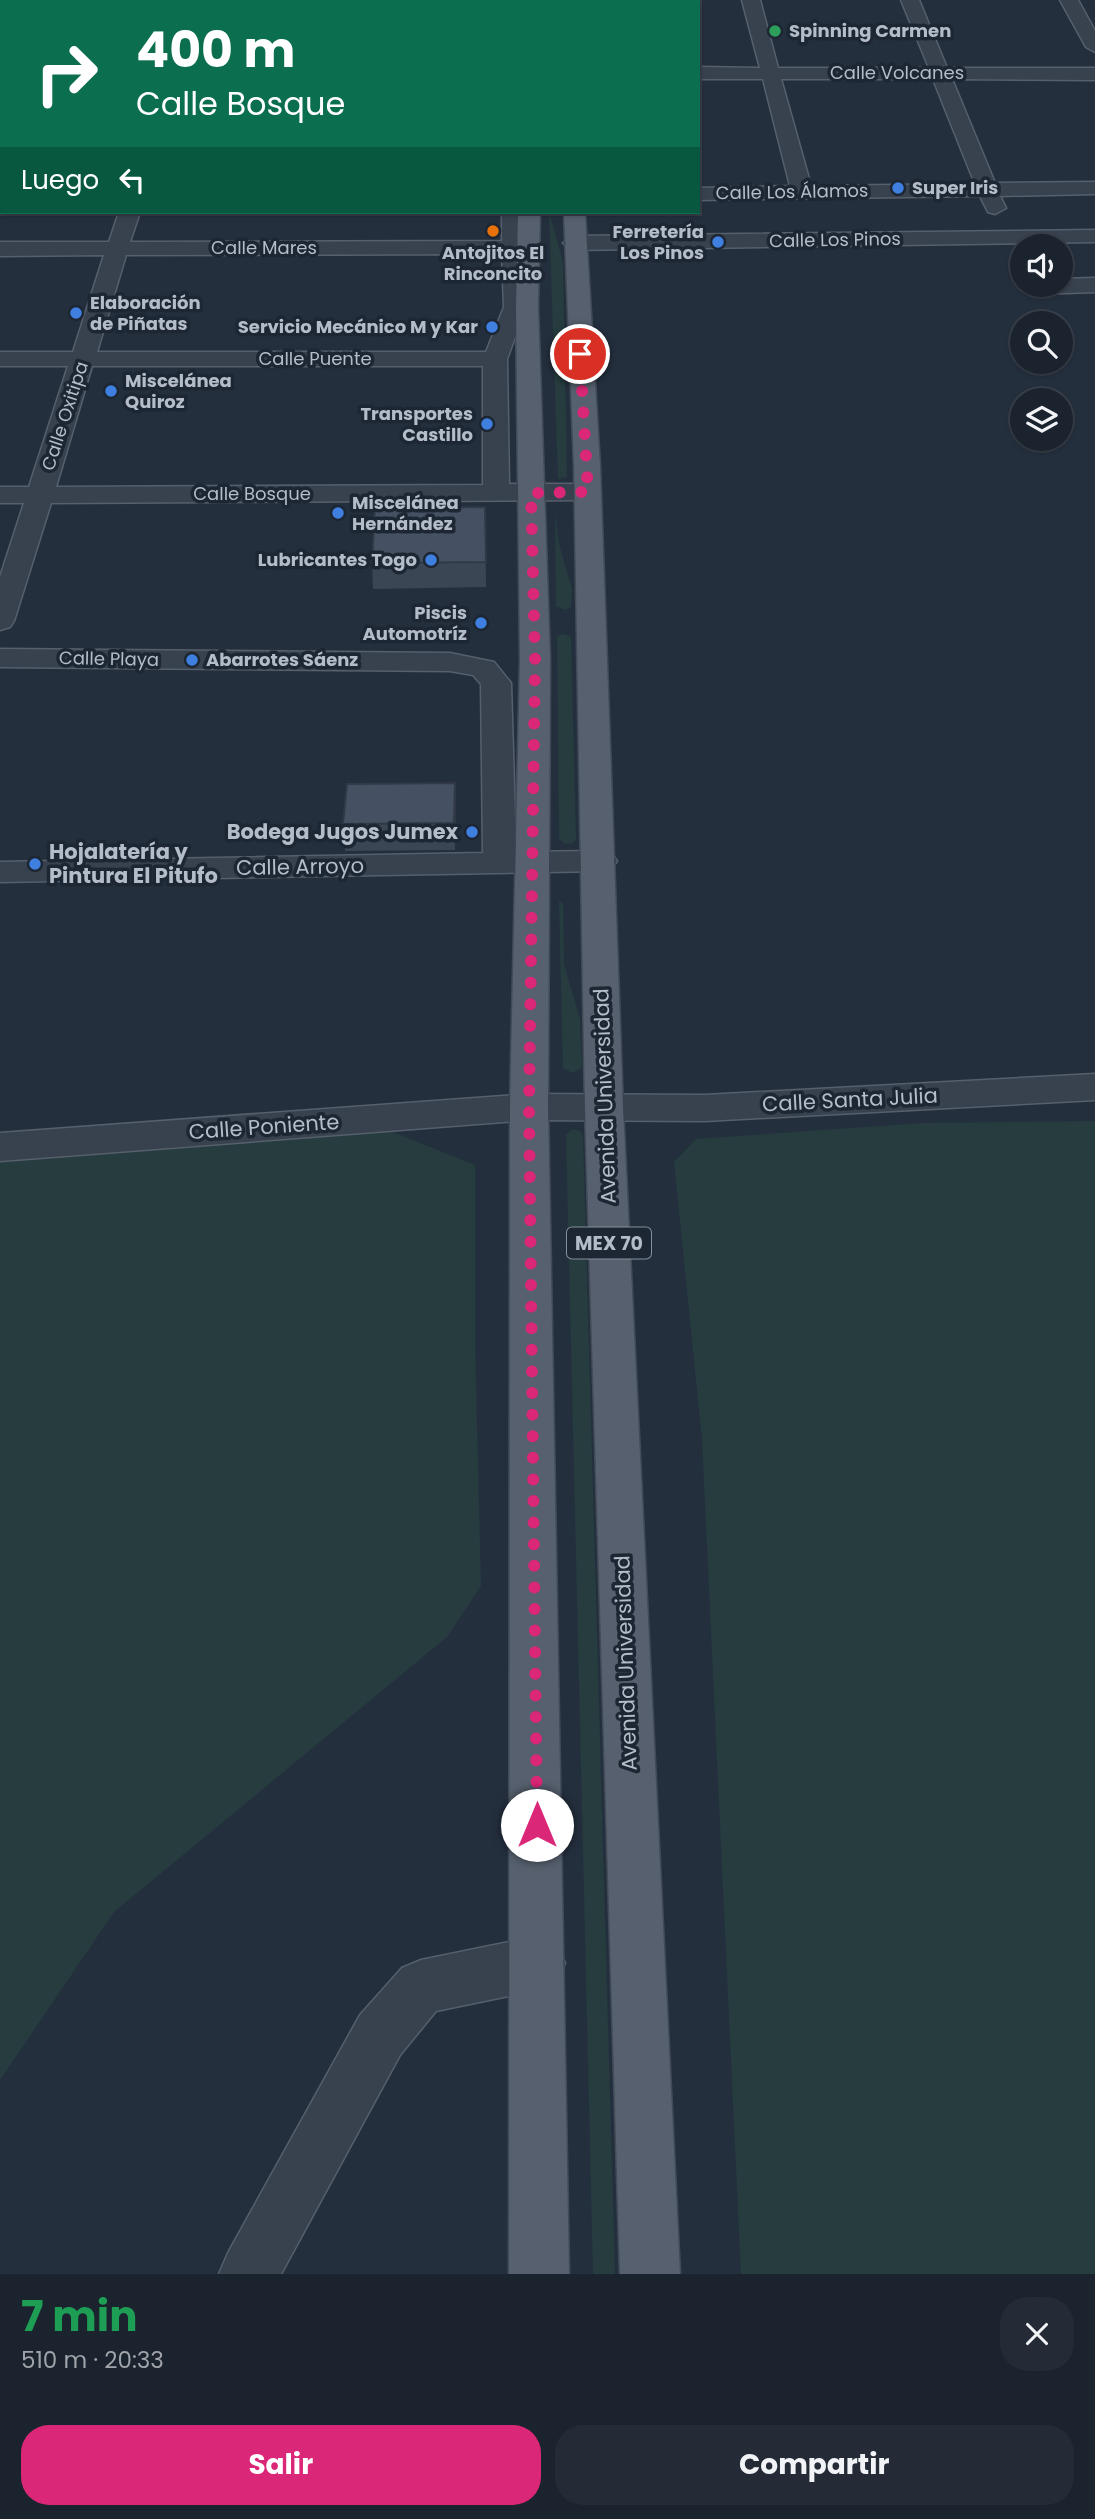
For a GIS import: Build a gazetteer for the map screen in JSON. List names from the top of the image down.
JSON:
{
  "streets": {
    "main road": ["Avenida Universidad", "MEX 70"],
    "street": [
      "Calle Volcanes",
      "Calle Los Álamos",
      "Calle Los Pinos",
      "Calle Mares",
      "Calle Puente",
      "Calle Oxitipa",
      "Calle Bosque",
      "Calle Playa",
      "Calle Arroyo",
      "Calle Santa Julia",
      "Calle Poniente"
    ]
  },
  "crossings": [
    ["Calle Los Pinos", "Avenida Universidad"],
    ["Calle Mares", "Calle Oxitipa"],
    ["Calle Puente", "Calle Oxitipa"],
    ["Calle Oxitipa", "Calle Bosque"],
    ["Calle Bosque", "Avenida Universidad"],
    ["Calle Playa", "Calle Arroyo"],
    ["Calle Arroyo", "Avenida Universidad"],
    ["Avenida Universidad", "Calle Santa Julia"],
    ["Calle Santa Julia", "Calle Poniente"]
  ],
  "places": [
    "Spinning Carmen",
    "Super Iris",
    "Antojitos El Rinconcito",
    "Ferretería Los Pinos",
    "Elaboración de Piñatas",
    "Servicio Mecánico M y Kar",
    "Miscelánea Quiroz",
    "Transportes Castillo",
    "Miscelánea Hernández",
    "Lubricantes Togo",
    "Piscis Automotríz",
    "Abarrotes Sáenz",
    "Bodega Jugos Jumex",
    "Hojalatería y Pintura El Pitufo"
  ],
  "page": {
    "turn": ["400 m", "Calle Bosque"],
    "then": "Luego",
    "heading": ["7 min", "510 m · 20:33"],
    "buttons": ["Salir", "Compartir"]
  }
}
